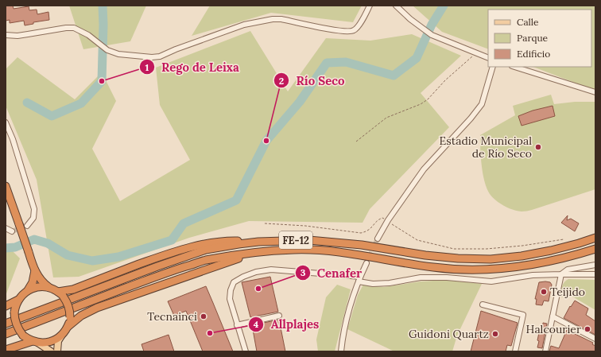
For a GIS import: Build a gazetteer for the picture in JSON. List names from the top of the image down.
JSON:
{
  "streets": {
    "highway": ["FE-12"]
  },
  "places": [
    "Rego de Leixa",
    "Río Seco",
    "Estadio Municipal de Río Seco",
    "Cenafer",
    "Teijido",
    "Tecnainci",
    "Halcourier",
    "Allplajes",
    "Guidoni Quartz"
  ],
  "legend": ["Calle", "Parque", "Edificio"]
}
